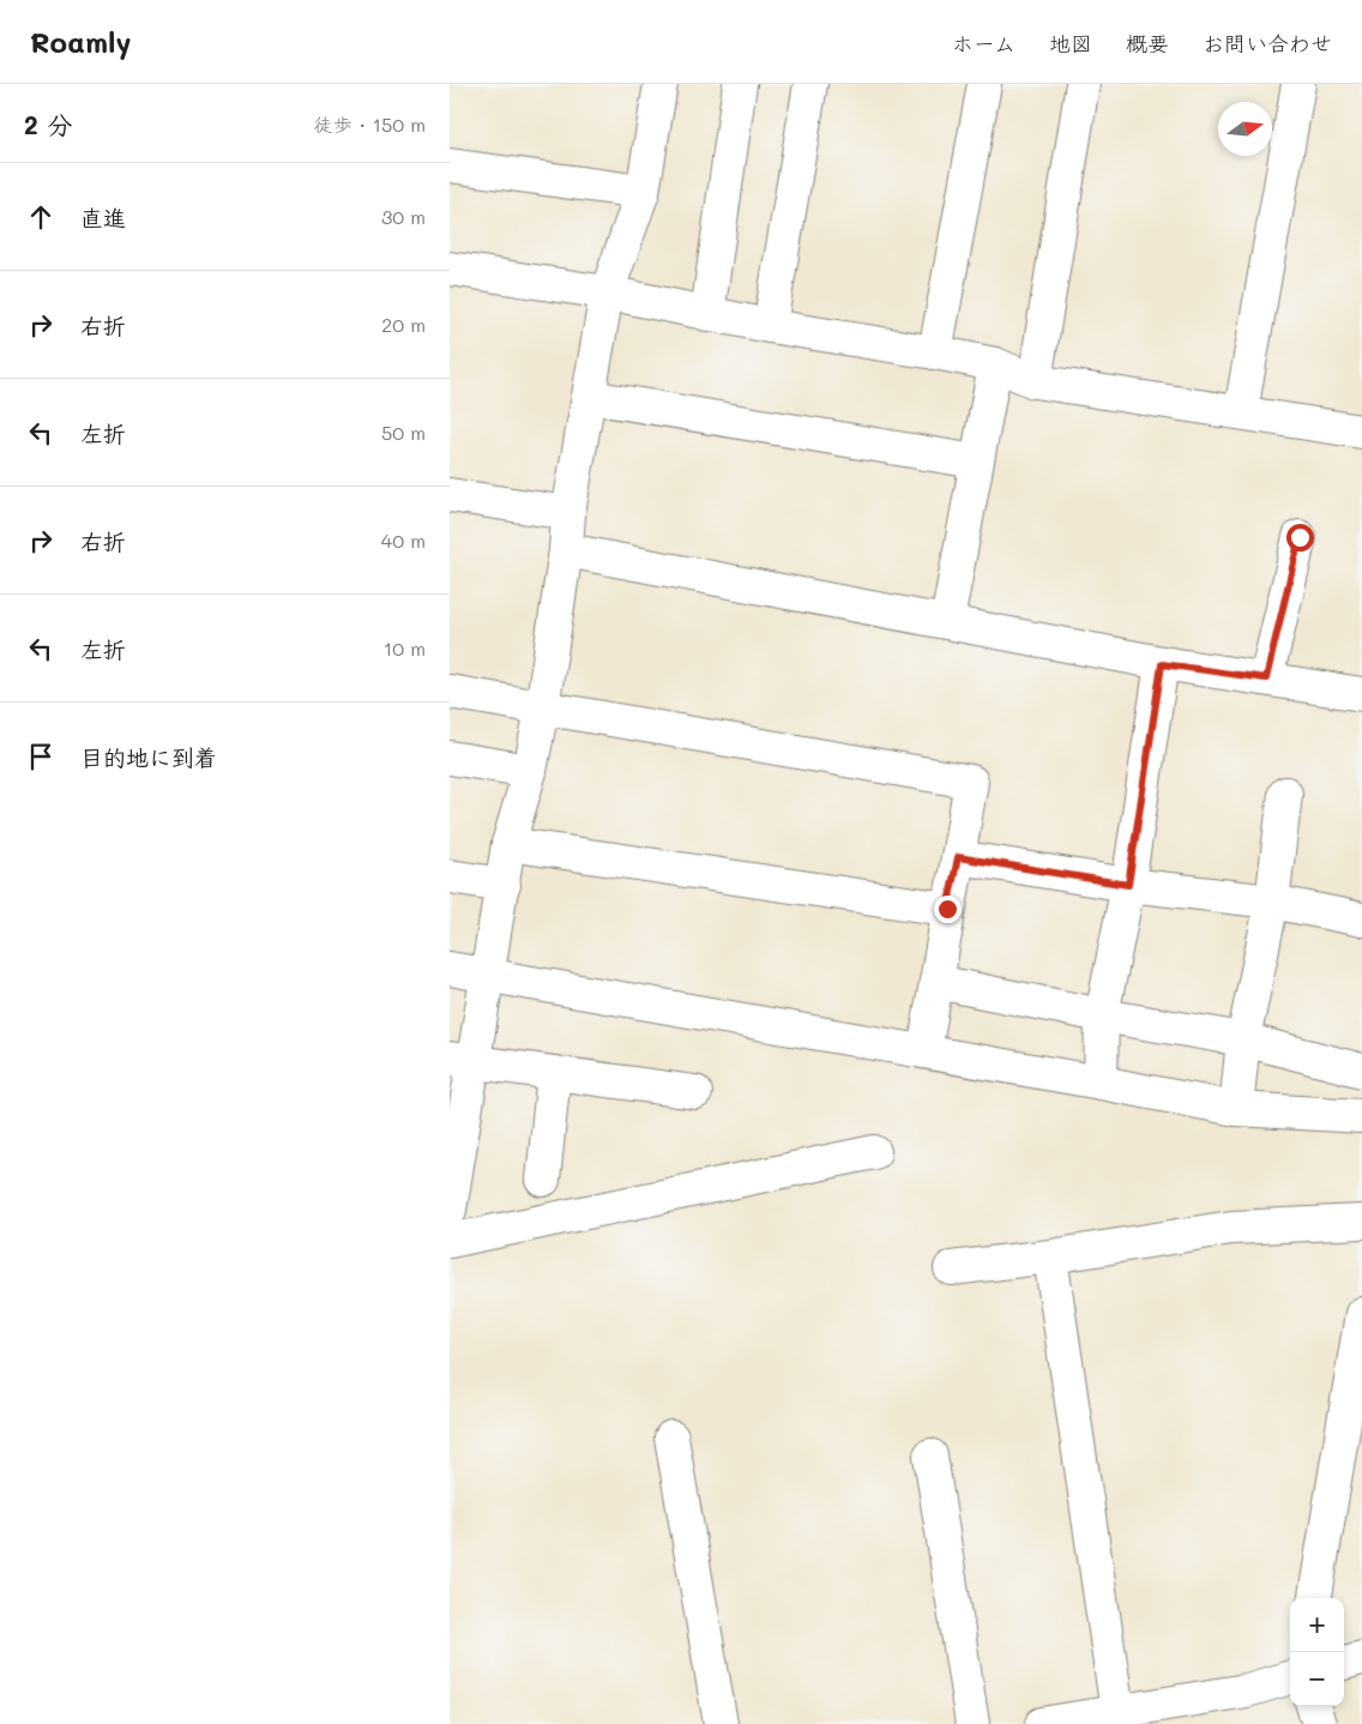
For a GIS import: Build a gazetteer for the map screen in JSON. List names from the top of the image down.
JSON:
{
  "north": "right",
  "page": {
    "header": "Roamly",
    "nav": [
      "ホーム",
      "地図",
      "概要",
      "お問い合わせ"
    ],
    "heading": ["2 分", "徒歩 · 150 m"],
    "list": [
      ["直進", "30 m"],
      ["右折", "20 m"],
      ["左折", "50 m"],
      ["右折", "40 m"],
      ["左折", "10 m"],
      "目的地に到着"
    ],
    "map_buttons": ["+", "−"]
  }
}
